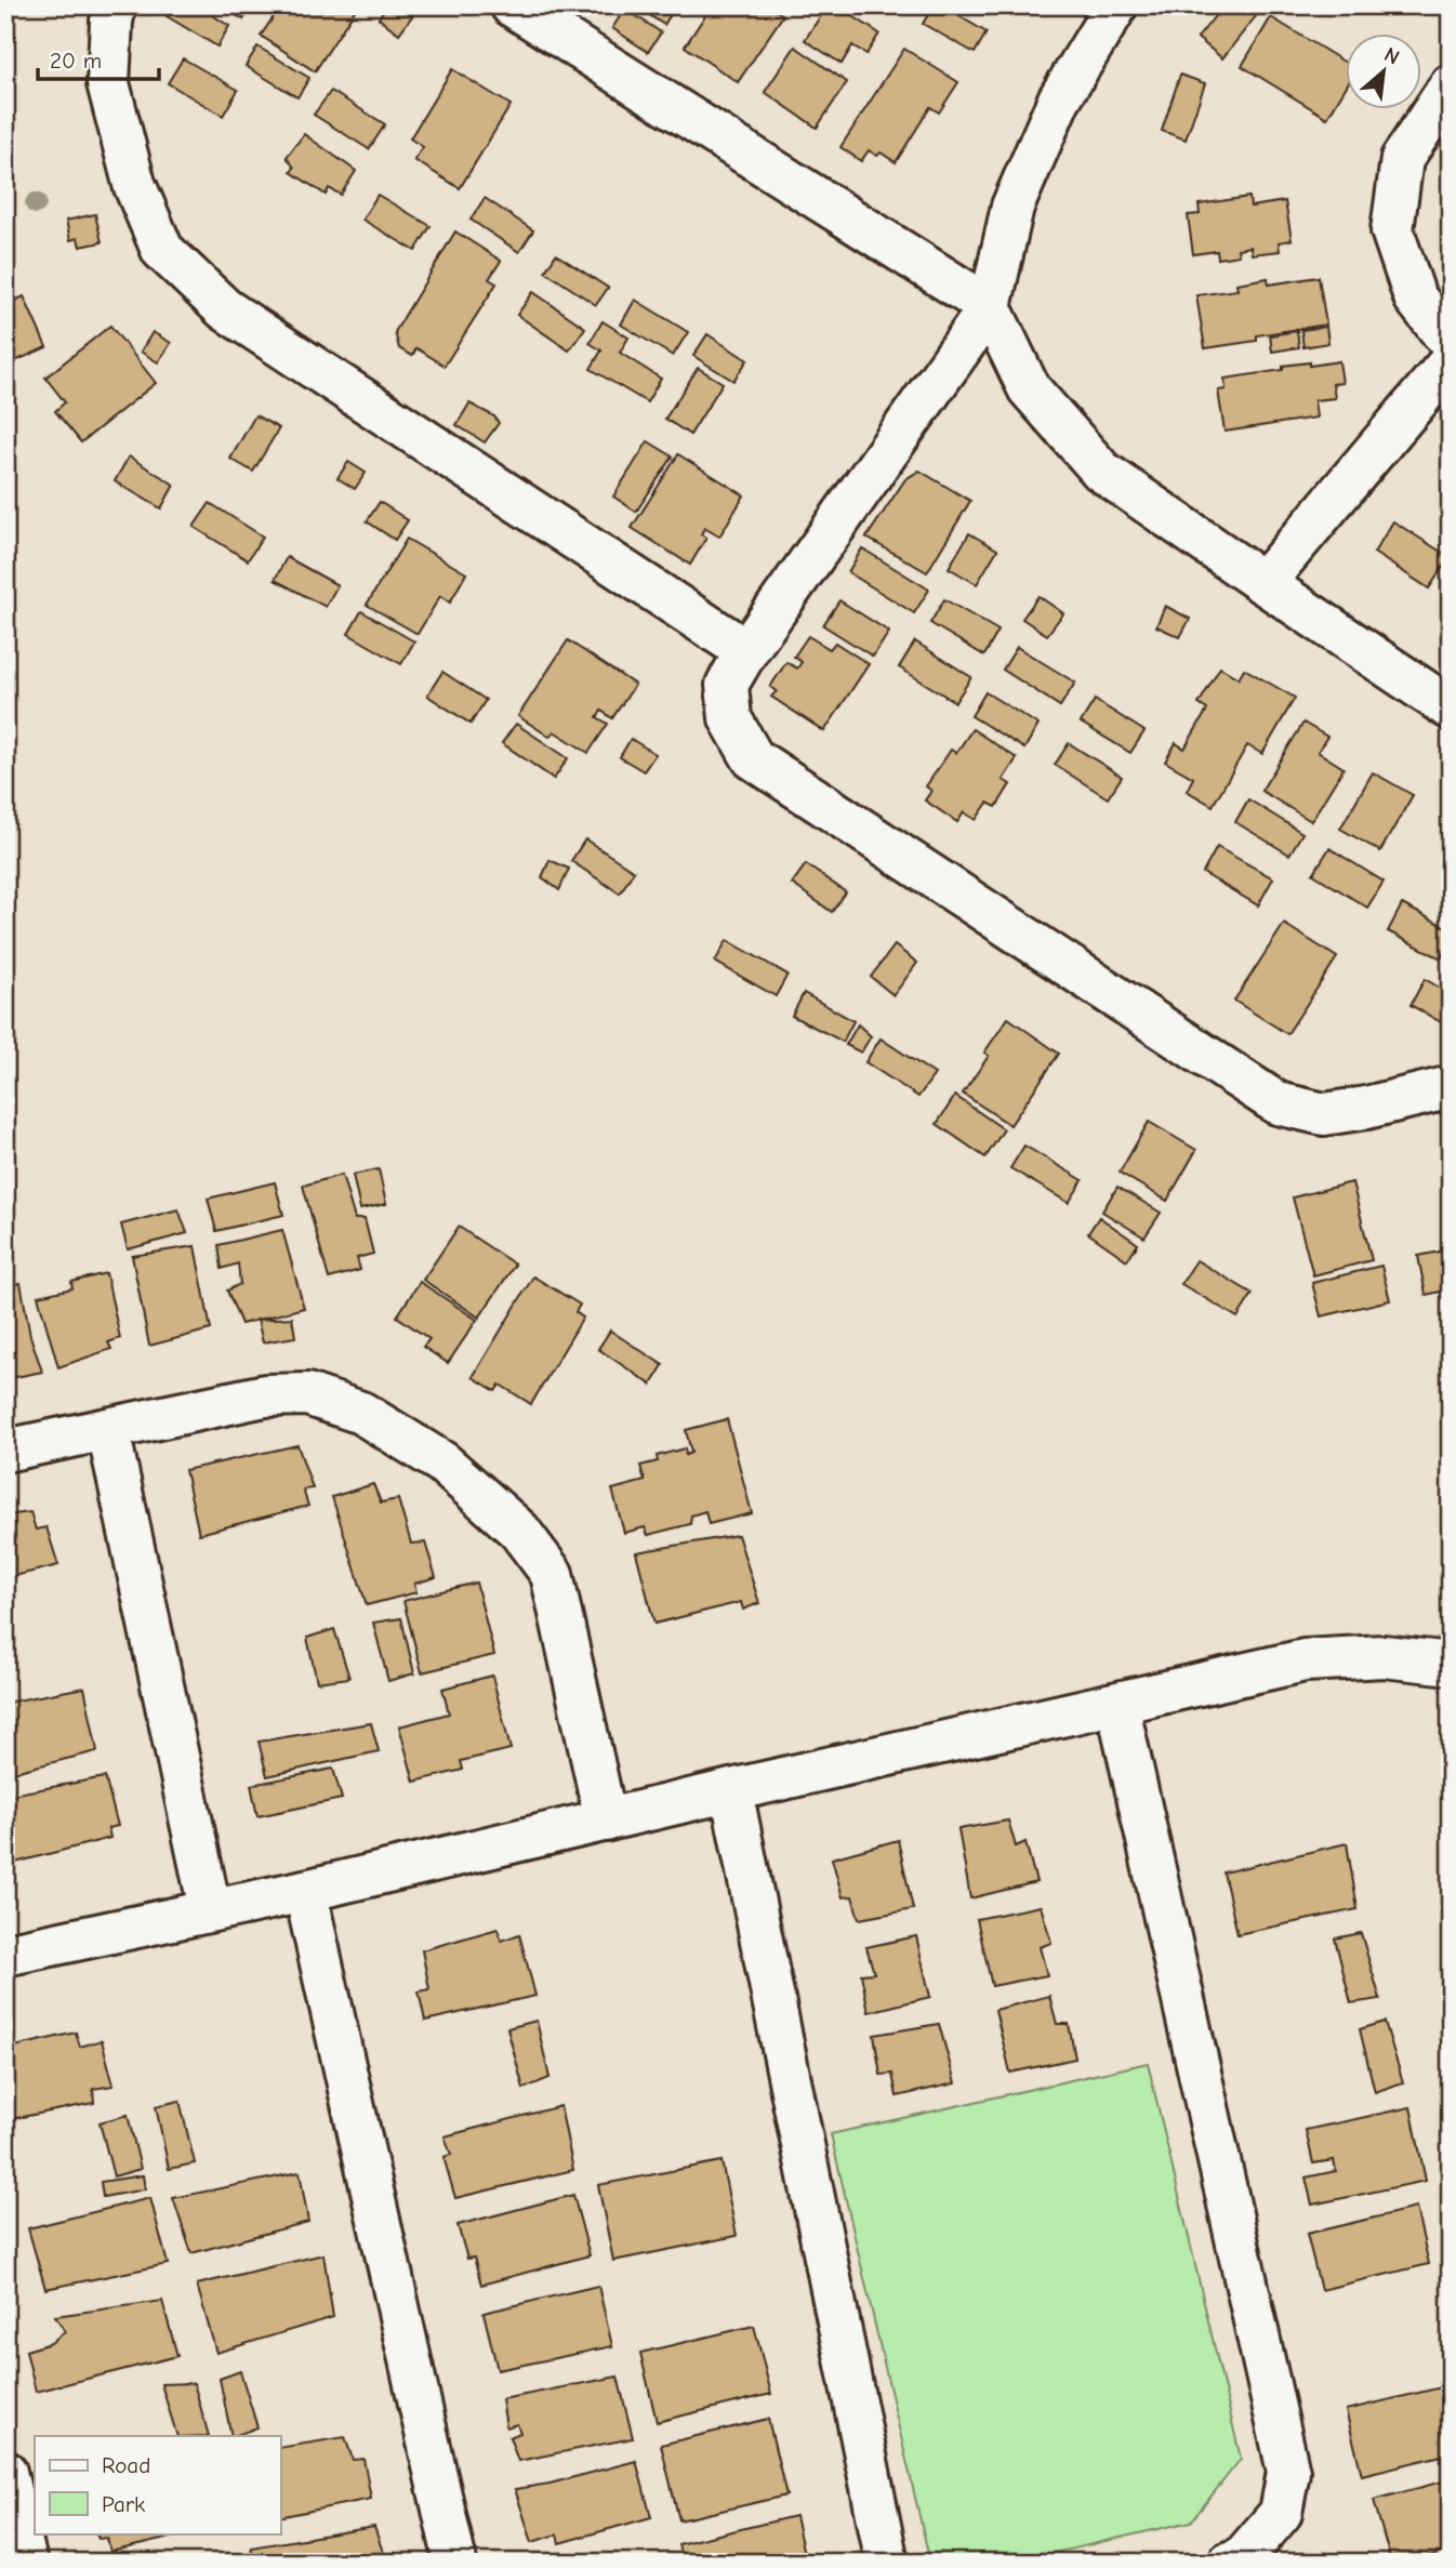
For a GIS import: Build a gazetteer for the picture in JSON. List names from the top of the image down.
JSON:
{
  "legend": ["Road", "Park"],
  "scale_bar": "20 m",
  "north": "top right"
}
